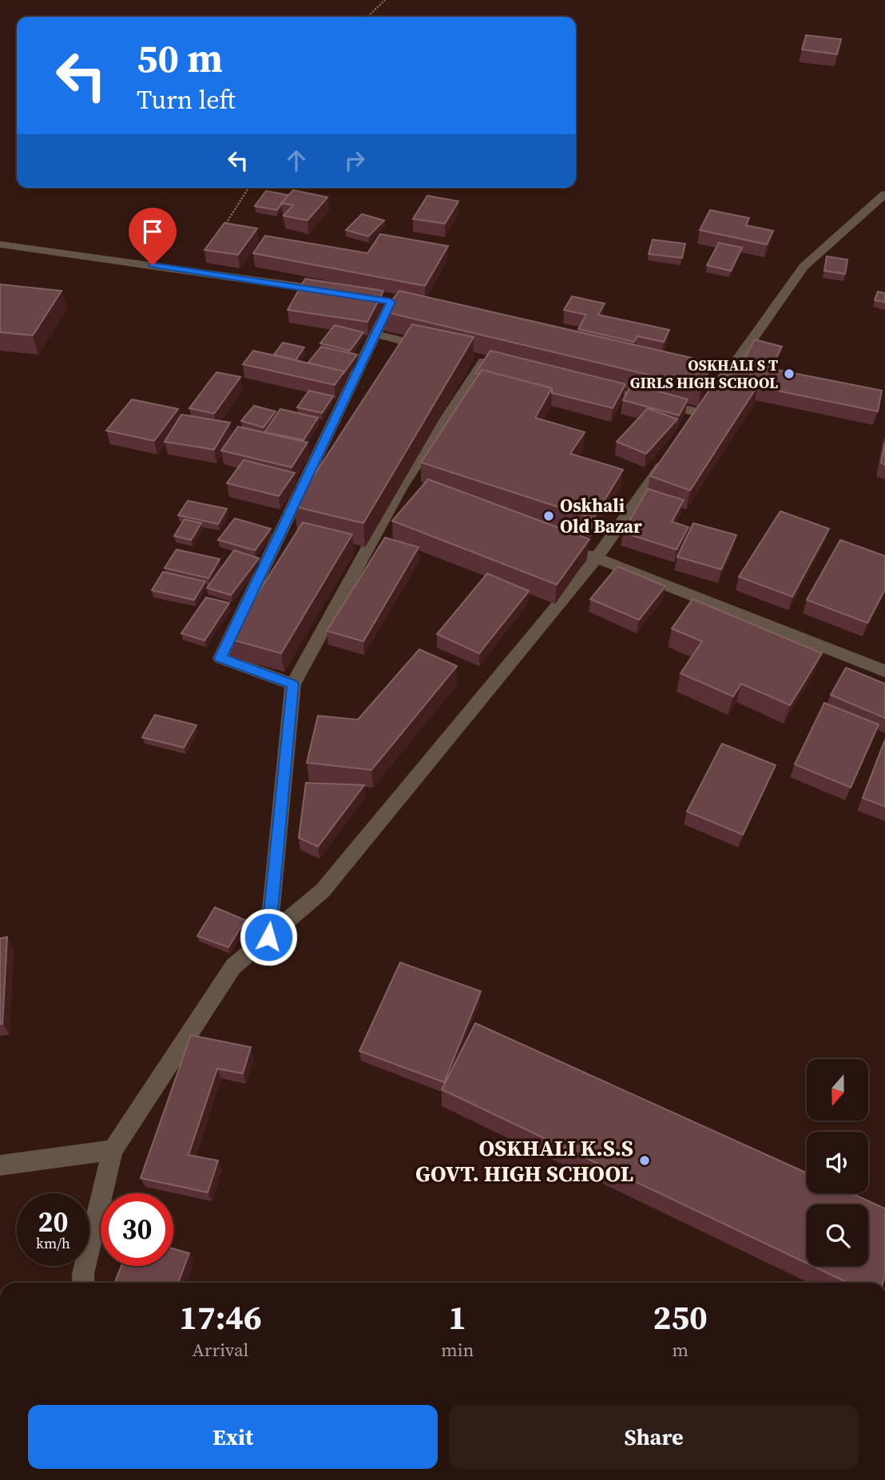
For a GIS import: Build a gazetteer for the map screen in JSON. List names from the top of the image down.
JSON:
{
  "places": ["OSKHALI S T GIRLS HIGH SCHOOL", "Oskhali Old Bazar", "OSKHALI K.S.S GOVT. HIGH SCHOOL"],
  "north": "bottom",
  "page": {
    "turn": ["50 m", "Turn left"],
    "speed": "20 km/h",
    "limit": "30",
    "eta": [
      "17:46",
      "Arrival",
      "1",
      "min",
      "250",
      "m"
    ],
    "buttons": ["Exit", "Share"]
  }
}
